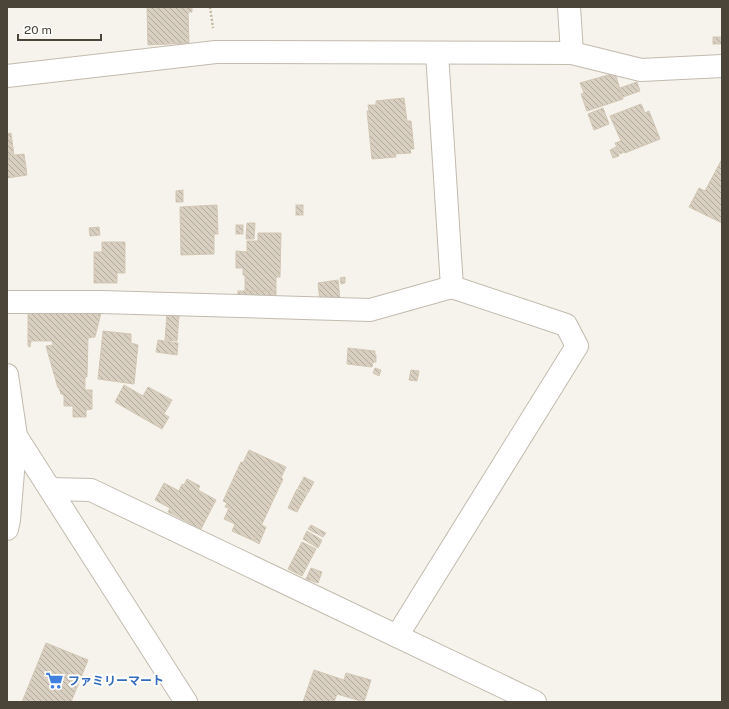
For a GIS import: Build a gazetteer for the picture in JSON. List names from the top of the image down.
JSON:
{
  "places": {
    "supermarket": ["ファミリーマート"]
  },
  "scale_bar": "20 m"
}
